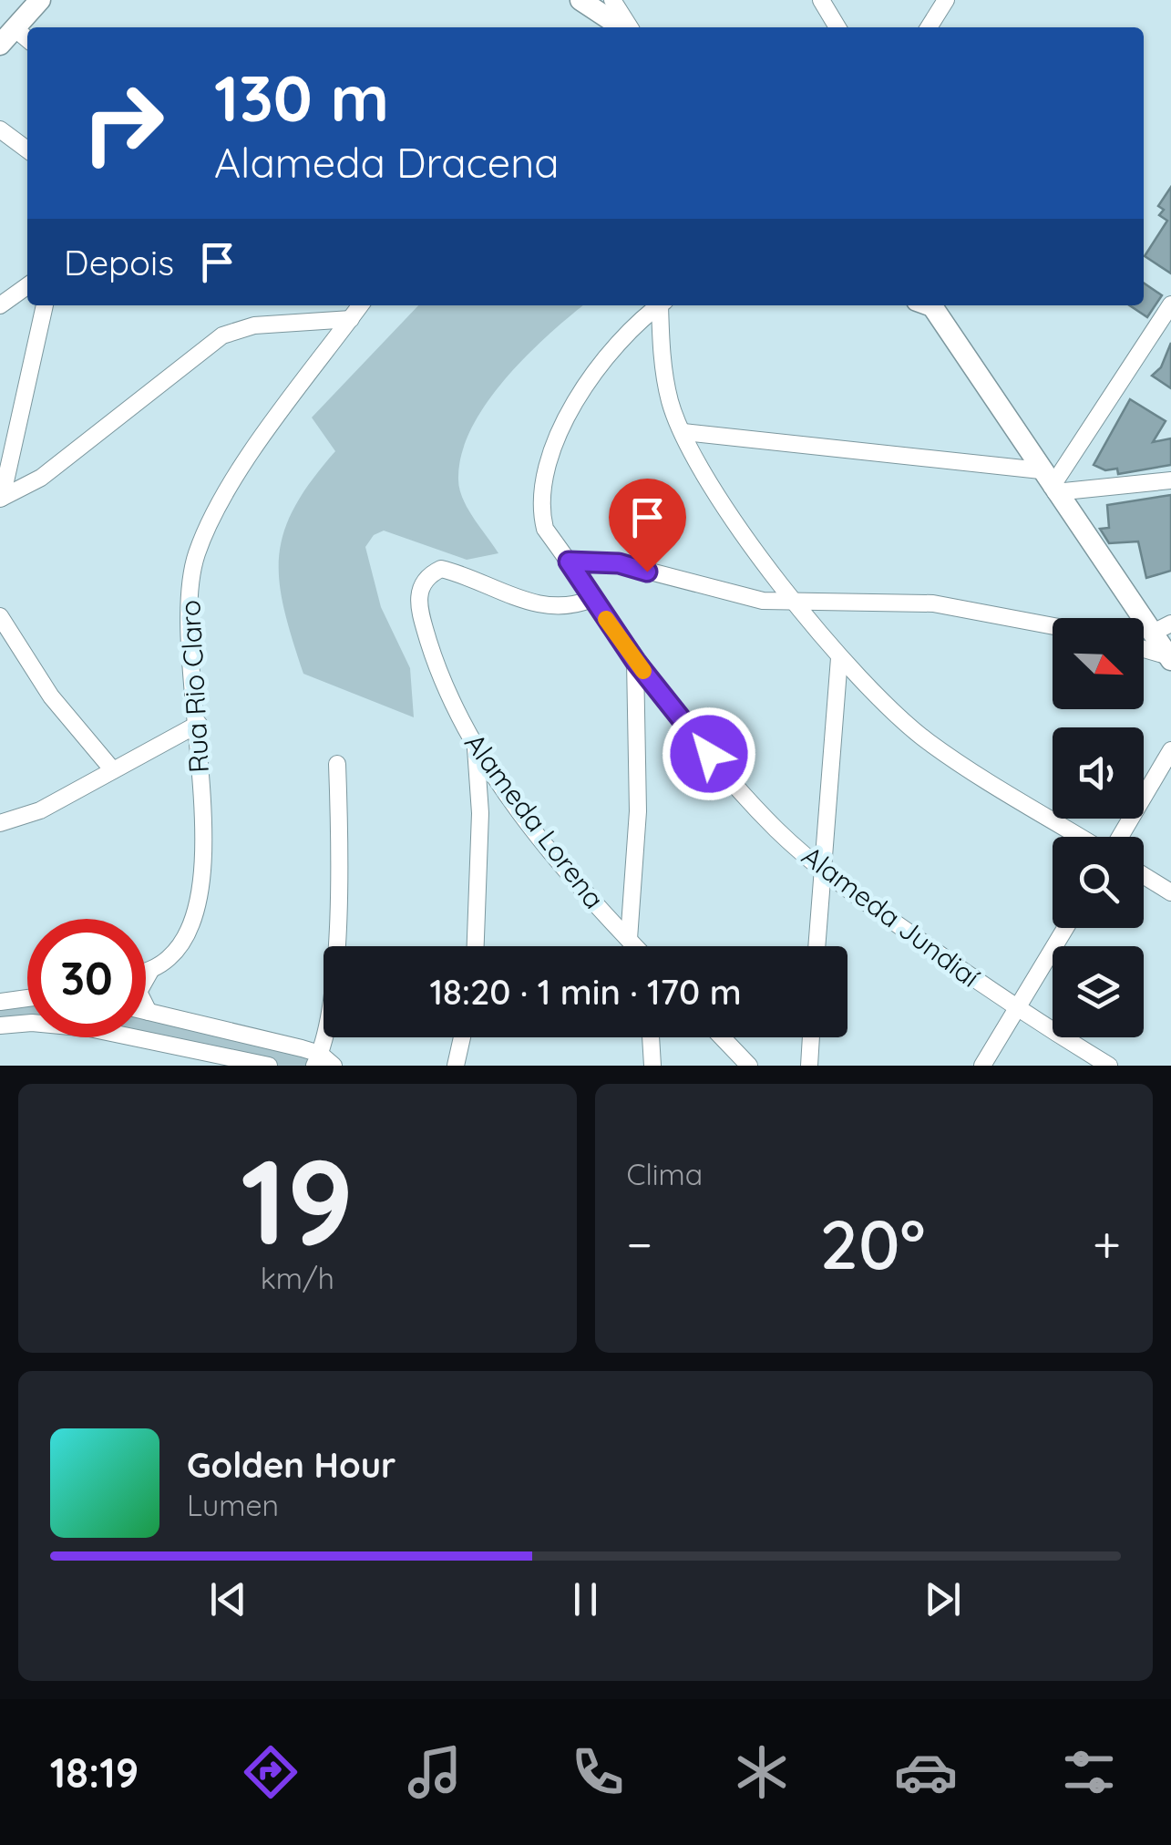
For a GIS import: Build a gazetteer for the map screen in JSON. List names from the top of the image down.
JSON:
{
  "streets": {
    "street": ["Rua Rio Claro", "Alameda Lorena", "Alameda Jundiaí"]
  },
  "crossings": [
    ["Alameda Lorena", "Alameda Jundiaí"]
  ],
  "north": "bottom right",
  "page": {
    "turn": ["130 m", "Alameda Dracena"],
    "then": "Depois",
    "limit": "30",
    "trip": "18:20 · 1 min · 170 m",
    "tile": [
      ["19", "km/h"],
      "Clima"
    ],
    "heat": ["−", "20°", "+"],
    "song": ["Golden Hour", "Lumen"],
    "tabs": "18:19"
  }
}
